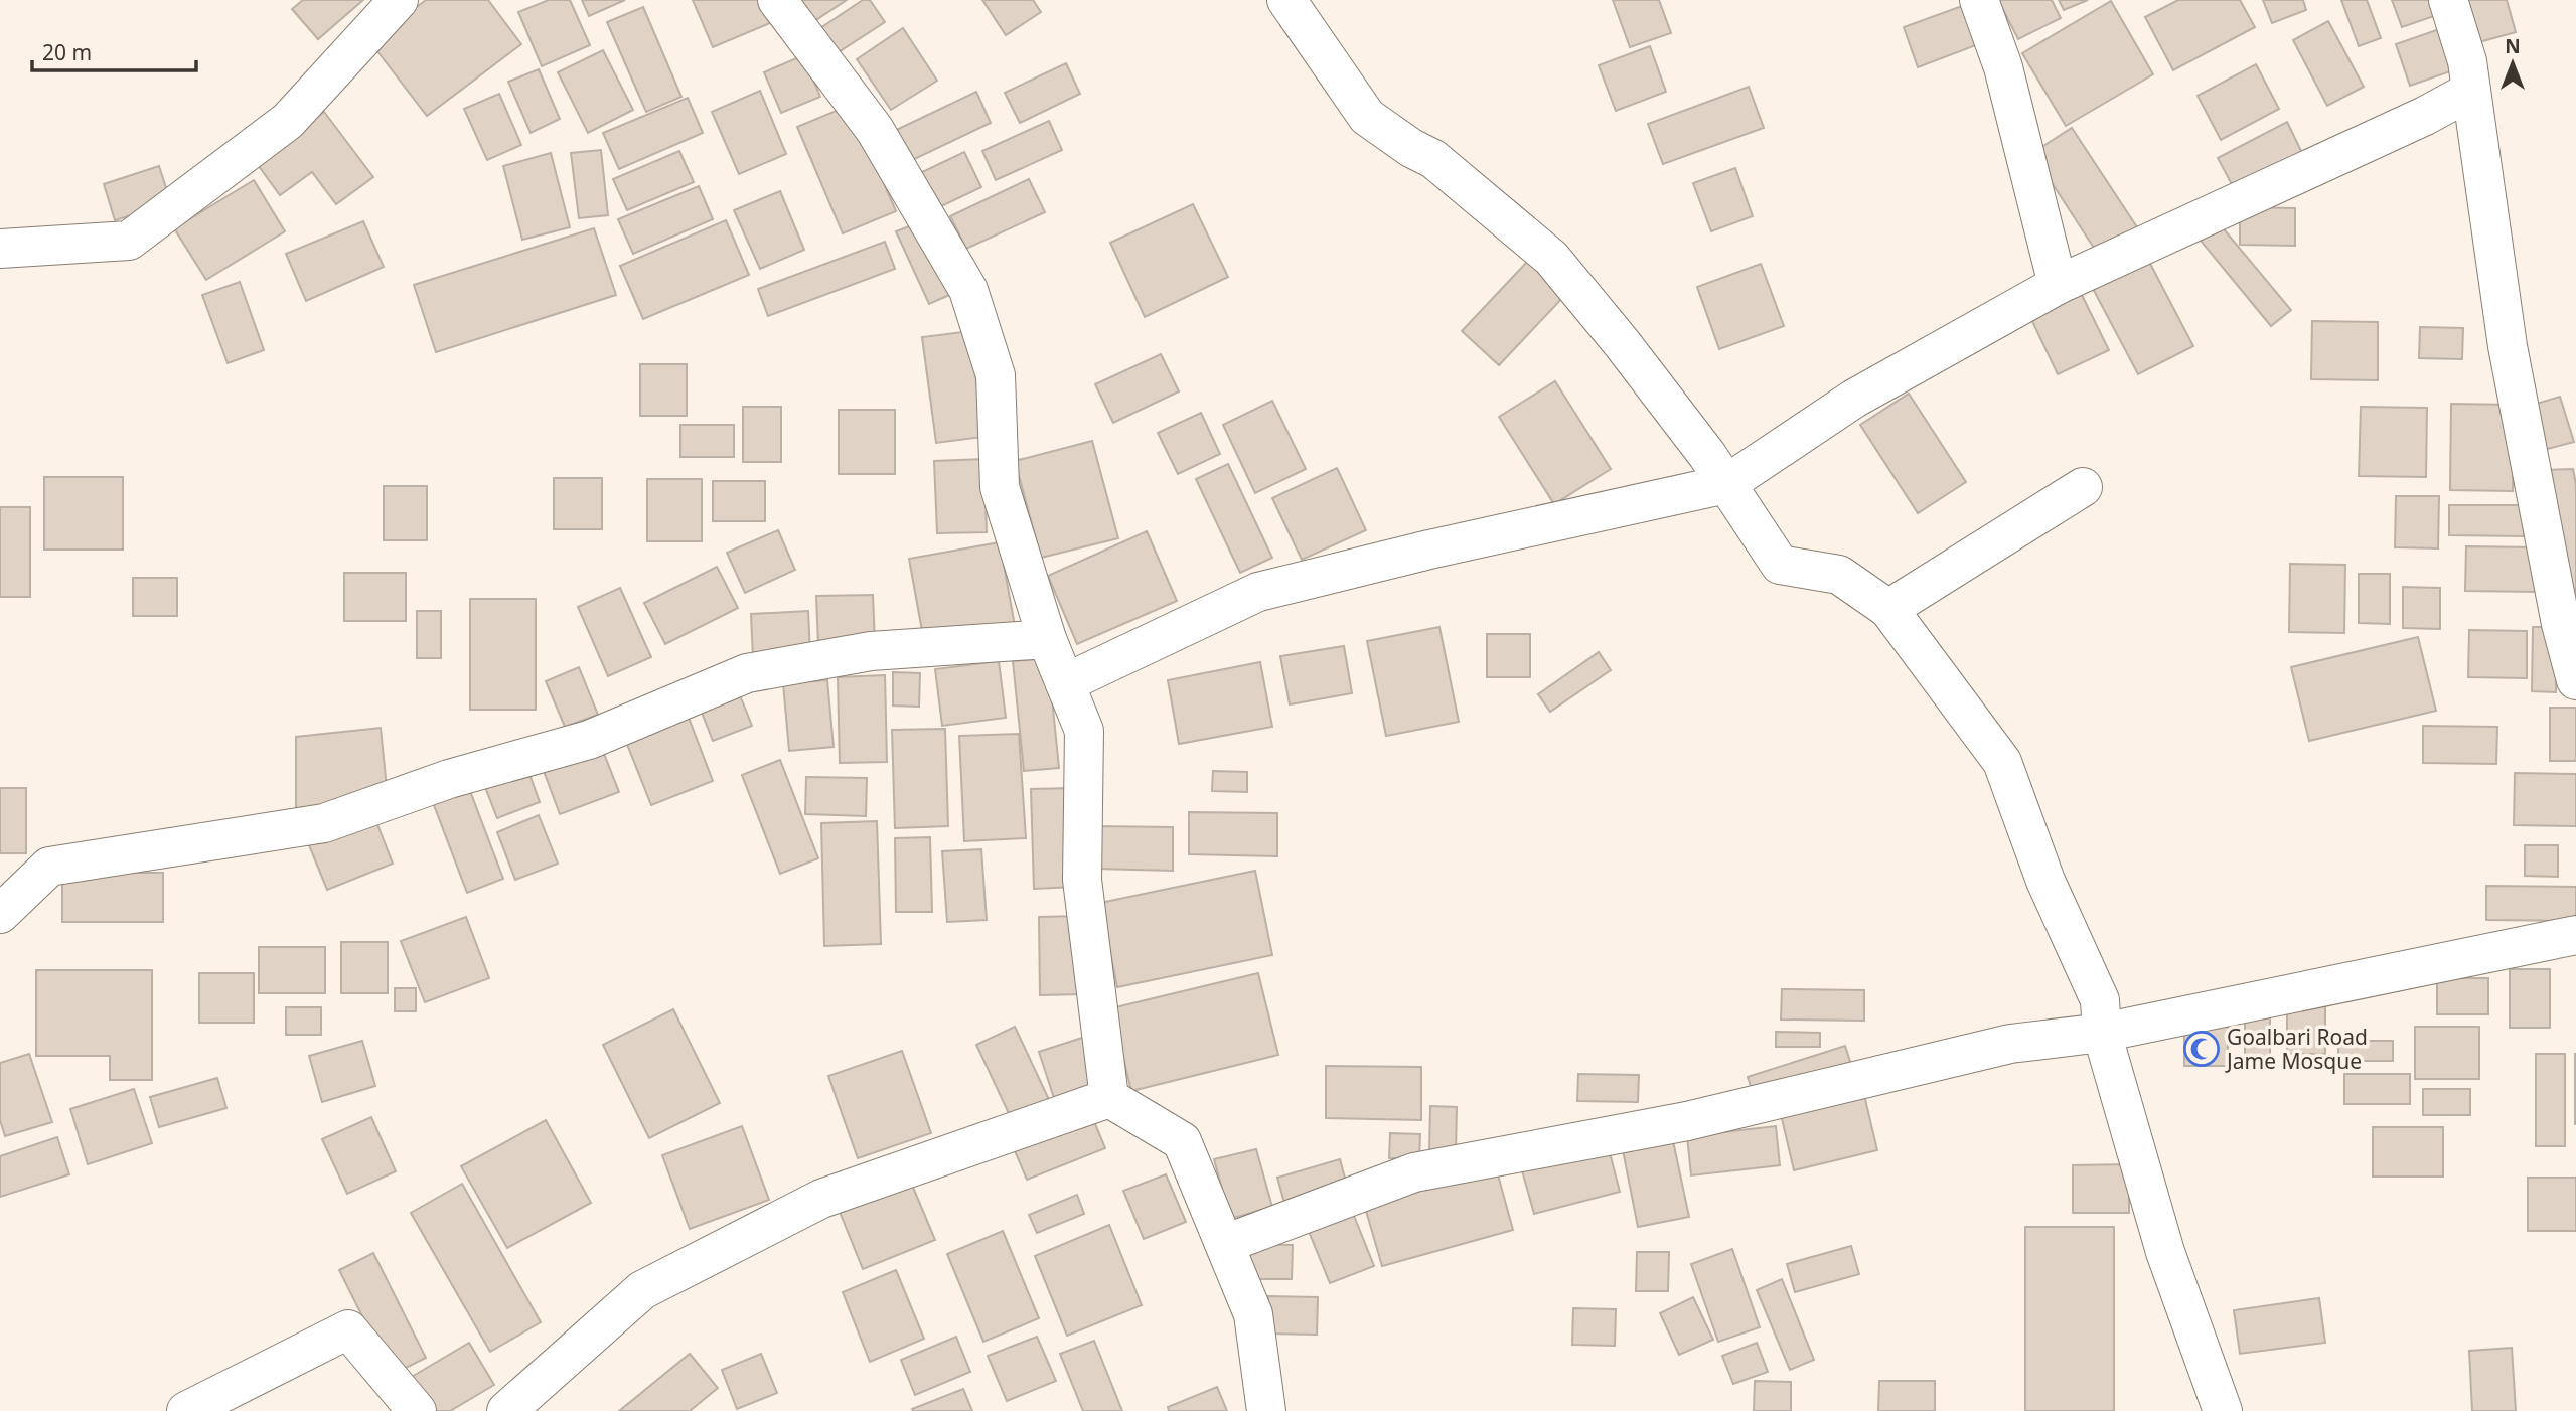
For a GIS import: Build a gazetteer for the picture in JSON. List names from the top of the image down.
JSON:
{
  "places": {
    "mosque": ["Goalbari Road Jame Mosque"]
  },
  "scale_bar": "20 m",
  "north": "top"
}
